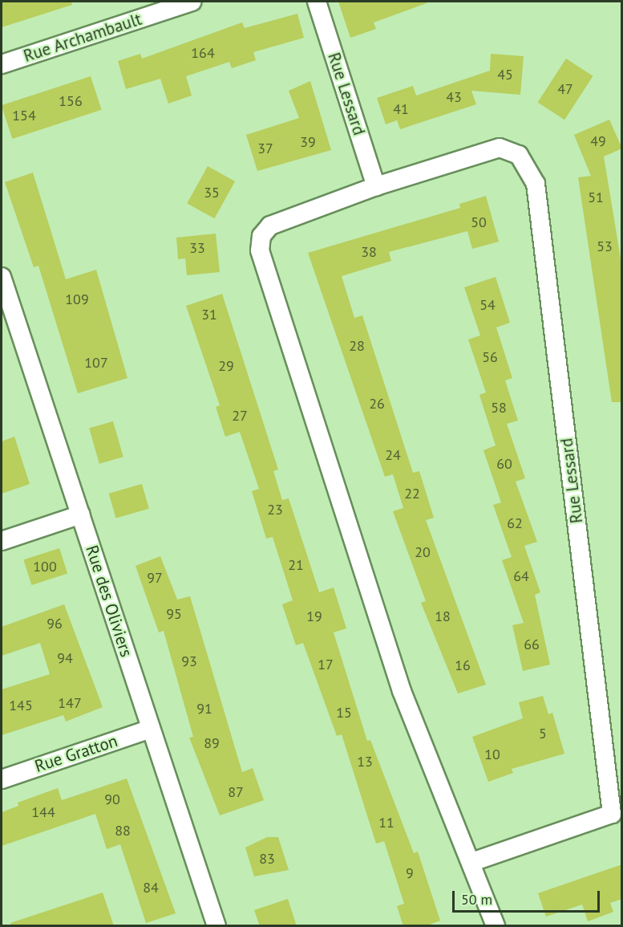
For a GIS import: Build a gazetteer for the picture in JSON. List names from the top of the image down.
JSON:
{
  "streets": {
    "street": [
      "Rue Archambault",
      "Rue Lessard",
      "Rue des Oliviers",
      "Rue Gratton"
    ]
  },
  "crossings": [
    ["Rue des Oliviers", "Rue Gratton"]
  ],
  "house_numbers": [
    "164",
    "45",
    "47",
    "43",
    "156",
    "41",
    "154",
    "49",
    "39",
    "37",
    "35",
    "51",
    "50",
    "53",
    "33",
    "38",
    "109",
    "54",
    "31",
    "28",
    "56",
    "107",
    "29",
    "26",
    "58",
    "27",
    "24",
    "60",
    "22",
    "23",
    "62",
    "20",
    "21",
    "100",
    "64",
    "97",
    "95",
    "19",
    "18",
    "96",
    "66",
    "94",
    "93",
    "17",
    "16",
    "147",
    "145",
    "91",
    "15",
    "5",
    "89",
    "10",
    "13",
    "87",
    "90",
    "144",
    "11",
    "88",
    "83",
    "9",
    "84"
  ],
  "scale_bar": "50 m"
}
